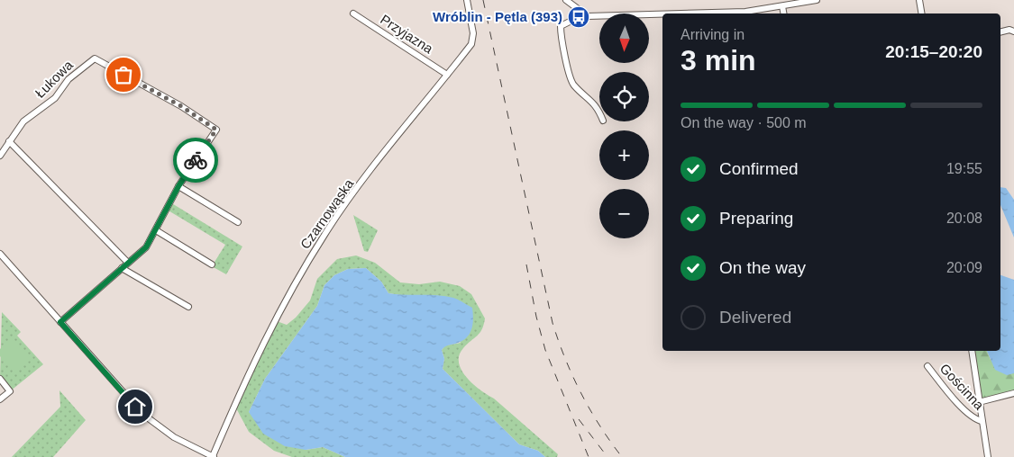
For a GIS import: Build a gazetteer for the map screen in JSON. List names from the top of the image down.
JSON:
{
  "streets": {
    "street": [
      "Przyjazna",
      "Łukowa",
      "Czarnowąska",
      "Gościnna"
    ]
  },
  "crossings": [
    ["Przyjazna", "Czarnowąska"]
  ],
  "places": {
    "bus stop": ["Wróblin - Pętla (393)"]
  },
  "north": "bottom",
  "page": {
    "map_buttons": ["+", "−"],
    "heading": ["3 min", "Arriving in", "20:15–20:20"],
    "bar": "On the way · 500 m",
    "list": [
      ["Confirmed", "19:55"],
      ["Preparing", "20:08"],
      ["On the way", "20:09"],
      "Delivered"
    ]
  }
}
